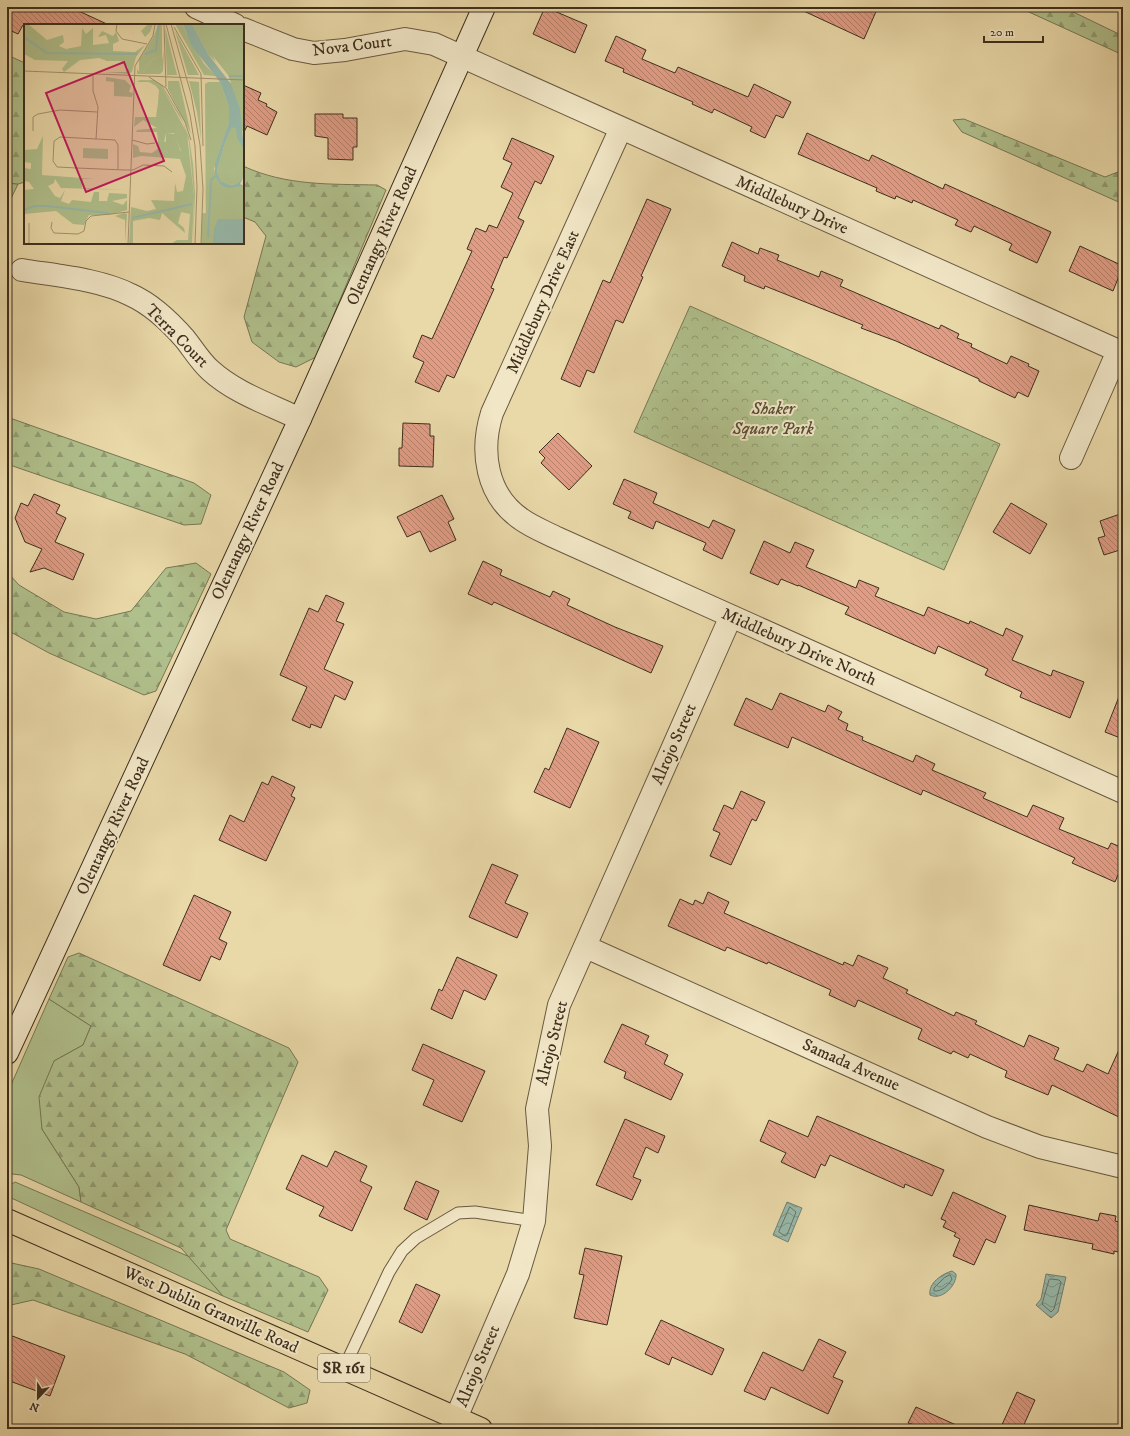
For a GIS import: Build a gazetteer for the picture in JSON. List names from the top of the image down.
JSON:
{
  "streets": {
    "main road": ["West Dublin Granville Road", "SR 161"],
    "street": [
      "Nova Court",
      "Middlebury Drive",
      "Olentangy River Road",
      "Middlebury Drive East",
      "Terra Court",
      "Middlebury Drive North",
      "Alrojo Street",
      "Samada Avenue"
    ]
  },
  "crossings": [
    ["Nova Court", "Middlebury Drive"],
    ["Nova Court", "Olentangy River Road"],
    ["Middlebury Drive", "Olentangy River Road"],
    ["Middlebury Drive", "Middlebury Drive East"],
    ["Olentangy River Road", "Terra Court"],
    ["Middlebury Drive East", "Middlebury Drive North"],
    ["Middlebury Drive North", "Alrojo Street"],
    ["Alrojo Street", "Samada Avenue"],
    ["Alrojo Street", "West Dublin Granville Road"]
  ],
  "parks": ["Shaker Square Park"],
  "scale_bar": "20 m",
  "north": "bottom"
}
